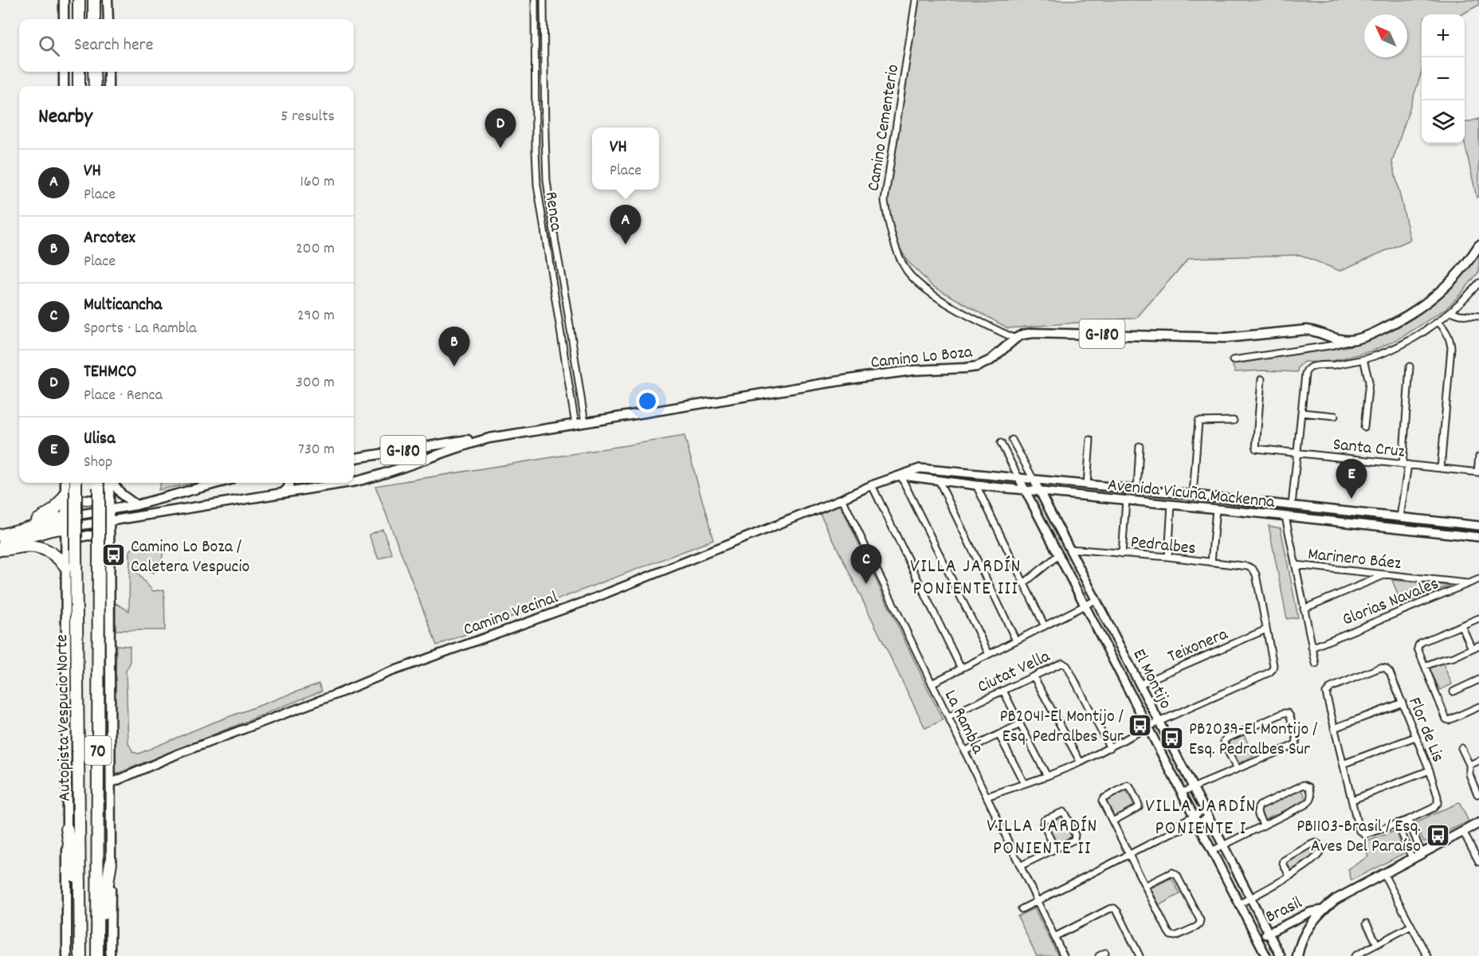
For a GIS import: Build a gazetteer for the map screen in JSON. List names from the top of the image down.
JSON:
{
  "streets": {
    "highway": ["G-180", "Autopista Vespucio Norte", "70"],
    "main road": ["Camino Lo Boza", "Brasil"],
    "street": [
      "Camino Cementerio",
      "Renca",
      "Santa Cruz",
      "Avenida Vicuña Mackenna",
      "Pedralbes",
      "Marinero Báez",
      "Glorias Navales",
      "Camino Vecinal",
      "Teixonera",
      "Ciutat Vella",
      "El Montijo",
      "La Rambla",
      "Flor de Lis"
    ]
  },
  "crossings": [
    ["Camino Cementerio", "Camino Lo Boza"],
    ["Renca", "Camino Lo Boza"],
    ["G-180", "Camino Lo Boza"],
    ["Avenida Vicuña Mackenna", "Camino Vecinal"],
    ["Avenida Vicuña Mackenna", "El Montijo"],
    ["Pedralbes", "Teixonera"],
    ["Pedralbes", "El Montijo"],
    ["Marinero Báez", "Glorias Navales"],
    ["Camino Vecinal", "La Rambla"],
    ["Teixonera", "El Montijo"],
    ["Ciutat Vella", "La Rambla"],
    ["El Montijo", "Brasil"]
  ],
  "districts": ["VILLA JARDÍN PONIENTE III", "VILLA JARDÍN PONIENTE I", "VILLA JARDÍN PONIENTE II"],
  "places": {
    "bus stop": [
      "Camino Lo Boza / Caletera Vespucio",
      "PB2041-El Montijo / Esq. Pedralbes Sur",
      "PB2039-El Montijo / Esq. Pedralbes Sur",
      "PB1103-Brasil / Esq. Aves Del Paraíso"
    ]
  },
  "north": "top left",
  "page": {
    "map_buttons": ["+", "−"],
    "search": "Search here",
    "heading": ["Nearby", "5 results"],
    "pins": [
      "D",
      "A",
      "B",
      "E",
      "C"
    ],
    "popup": ["VH", "Place"],
    "list": [
      {
        "mark": "A",
        "name": "VH",
        "note": "Place",
        "value": "160 m"
      },
      {
        "mark": "B",
        "name": "Arcotex",
        "note": "Place",
        "value": "200 m"
      },
      {
        "mark": "C",
        "name": "Multicancha",
        "note": "Sports · La Rambla",
        "value": "290 m"
      },
      {
        "mark": "D",
        "name": "TEHMCO",
        "note": "Place · Renca",
        "value": "300 m"
      },
      {
        "mark": "E",
        "name": "Ulisa",
        "note": "Shop",
        "value": "730 m"
      }
    ]
  }
}
